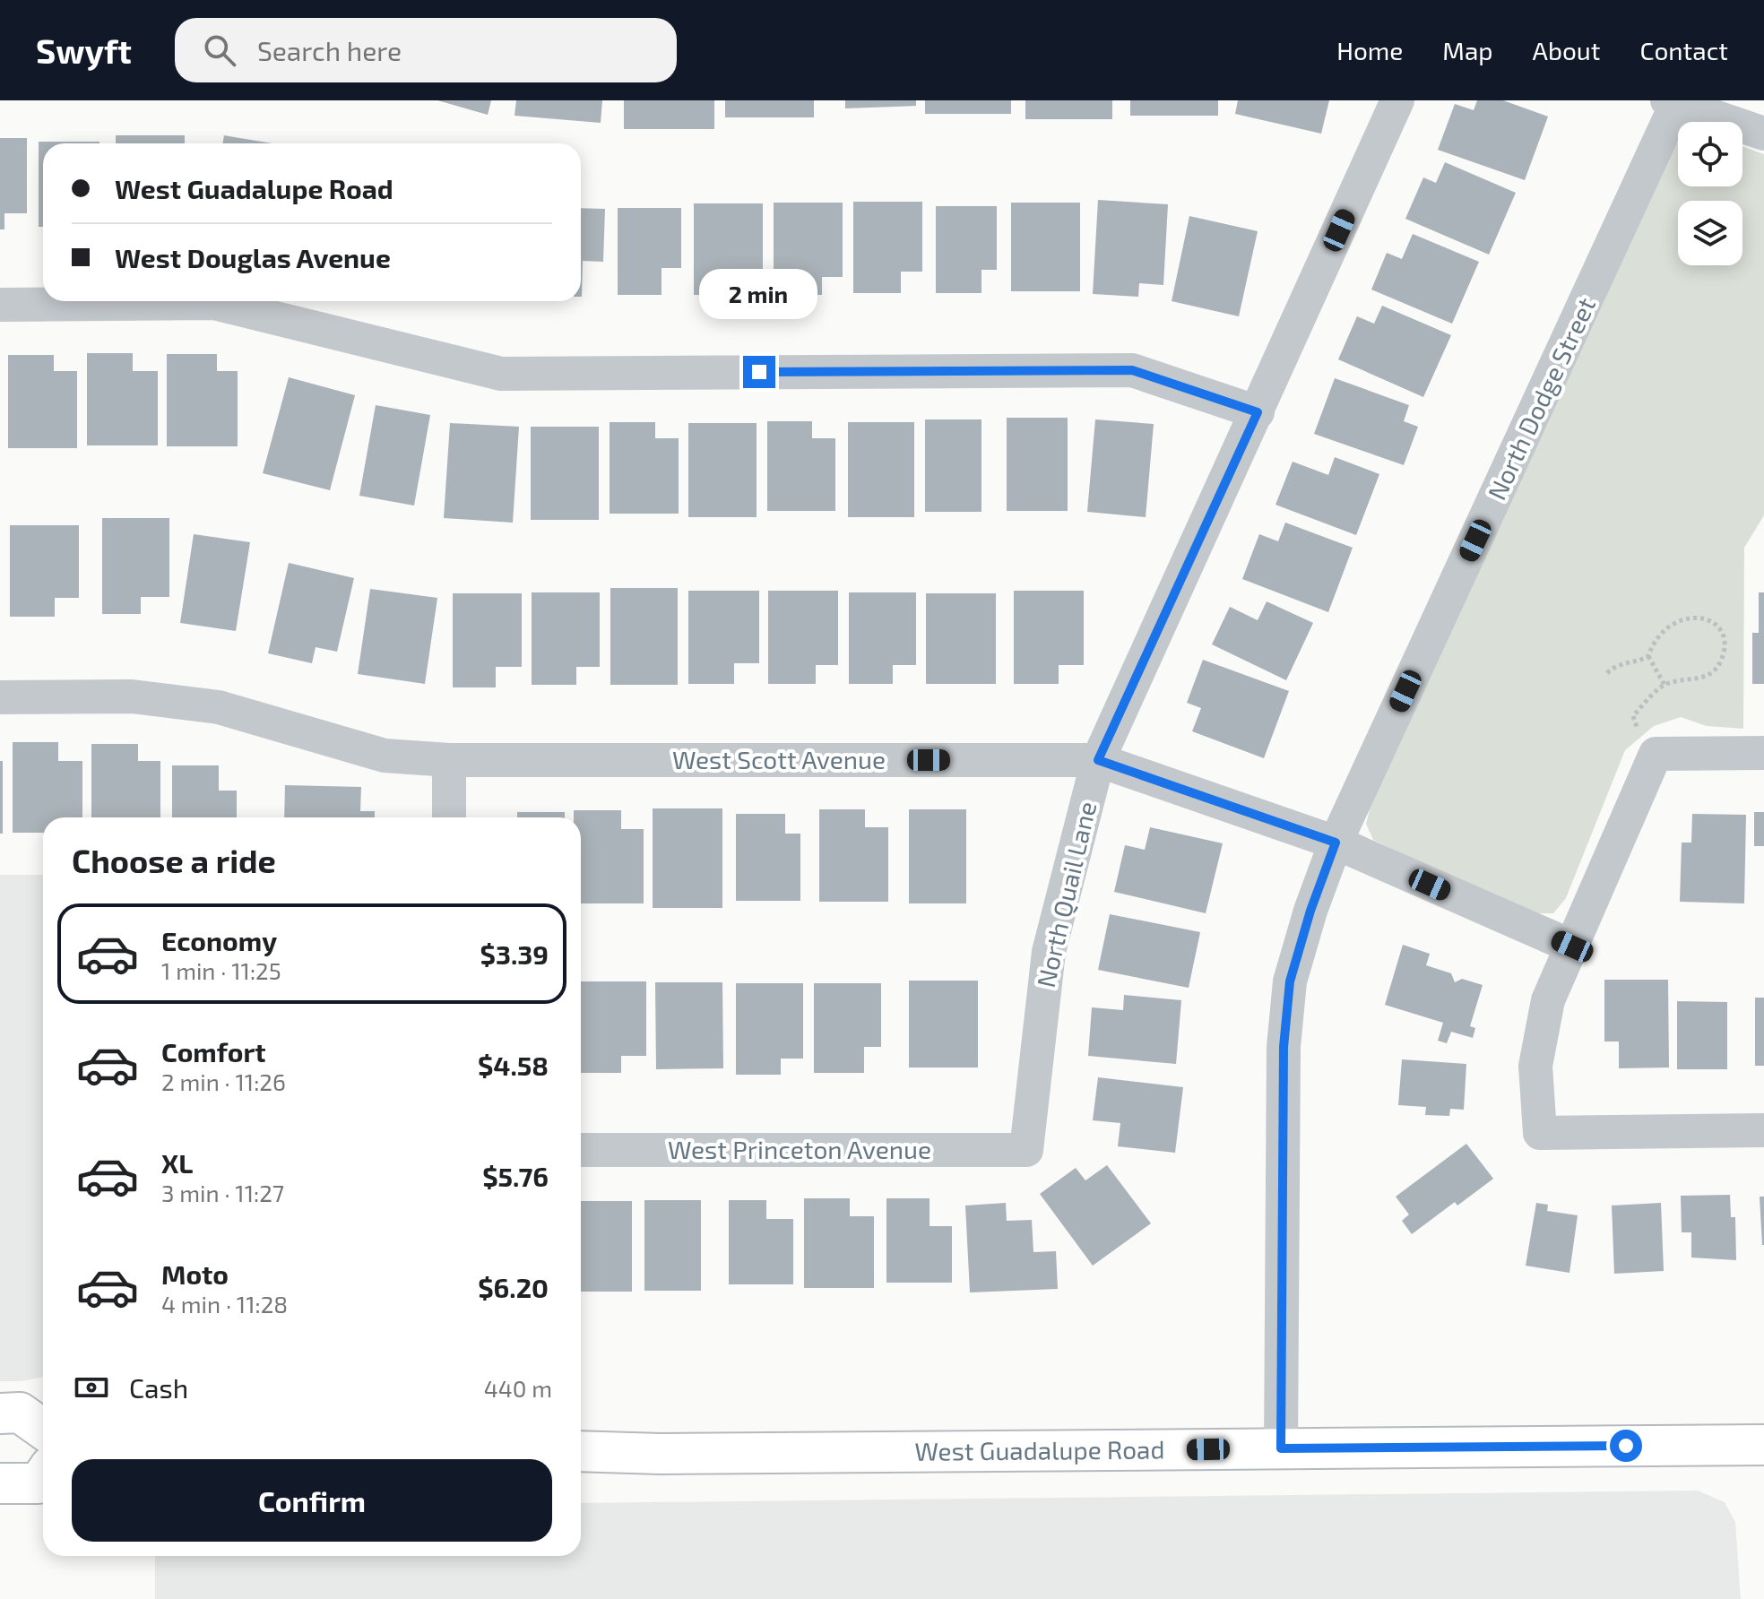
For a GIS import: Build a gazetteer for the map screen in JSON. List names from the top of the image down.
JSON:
{
  "streets": {
    "main road": ["West Guadalupe Road"],
    "street": [
      "North Dodge Street",
      "West Scott Avenue",
      "North Quail Lane",
      "West Princeton Avenue"
    ]
  },
  "crossings": [
    ["North Dodge Street", "West Scott Avenue"],
    ["North Dodge Street", "West Guadalupe Road"],
    ["West Scott Avenue", "North Quail Lane"],
    ["North Quail Lane", "West Princeton Avenue"]
  ],
  "page": {
    "header": "Swyft",
    "search": "Search here",
    "nav": [
      "Home",
      "Map",
      "About",
      "Contact"
    ],
    "banner": ["West Guadalupe Road", "West Douglas Avenue"],
    "bubble": "2 min",
    "heading": "Choose a ride",
    "list": [
      {
        "name": "Economy",
        "note": "1 min · 11:25",
        "value": "$3.39"
      },
      {
        "name": "Comfort",
        "note": "2 min · 11:26",
        "value": "$4.58"
      },
      {
        "name": "XL",
        "note": "3 min · 11:27",
        "value": "$5.76"
      },
      {
        "name": "Moto",
        "note": "4 min · 11:28",
        "value": "$6.20"
      }
    ],
    "pay": ["Cash", "440 m"],
    "buttons": "Confirm"
  }
}
